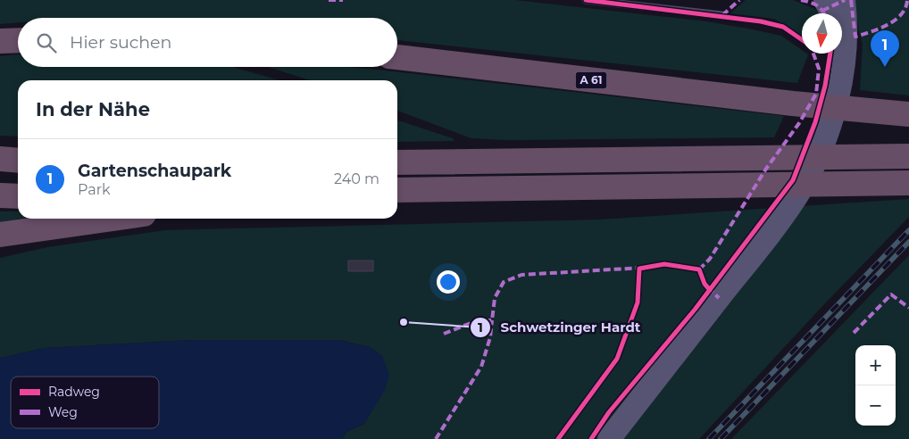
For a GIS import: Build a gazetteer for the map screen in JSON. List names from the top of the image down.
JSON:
{
  "streets": {
    "highway": ["A 61"]
  },
  "places": ["Schwetzinger Hardt"],
  "legend": ["Radweg", "Weg"],
  "north": "bottom",
  "page": {
    "search": "Hier suchen",
    "pins": "1",
    "heading": "In der Nähe",
    "list": [
      {
        "mark": "1",
        "name": "Gartenschaupark",
        "note": "Park",
        "value": "240 m"
      }
    ],
    "map_buttons": ["+", "−"]
  }
}
